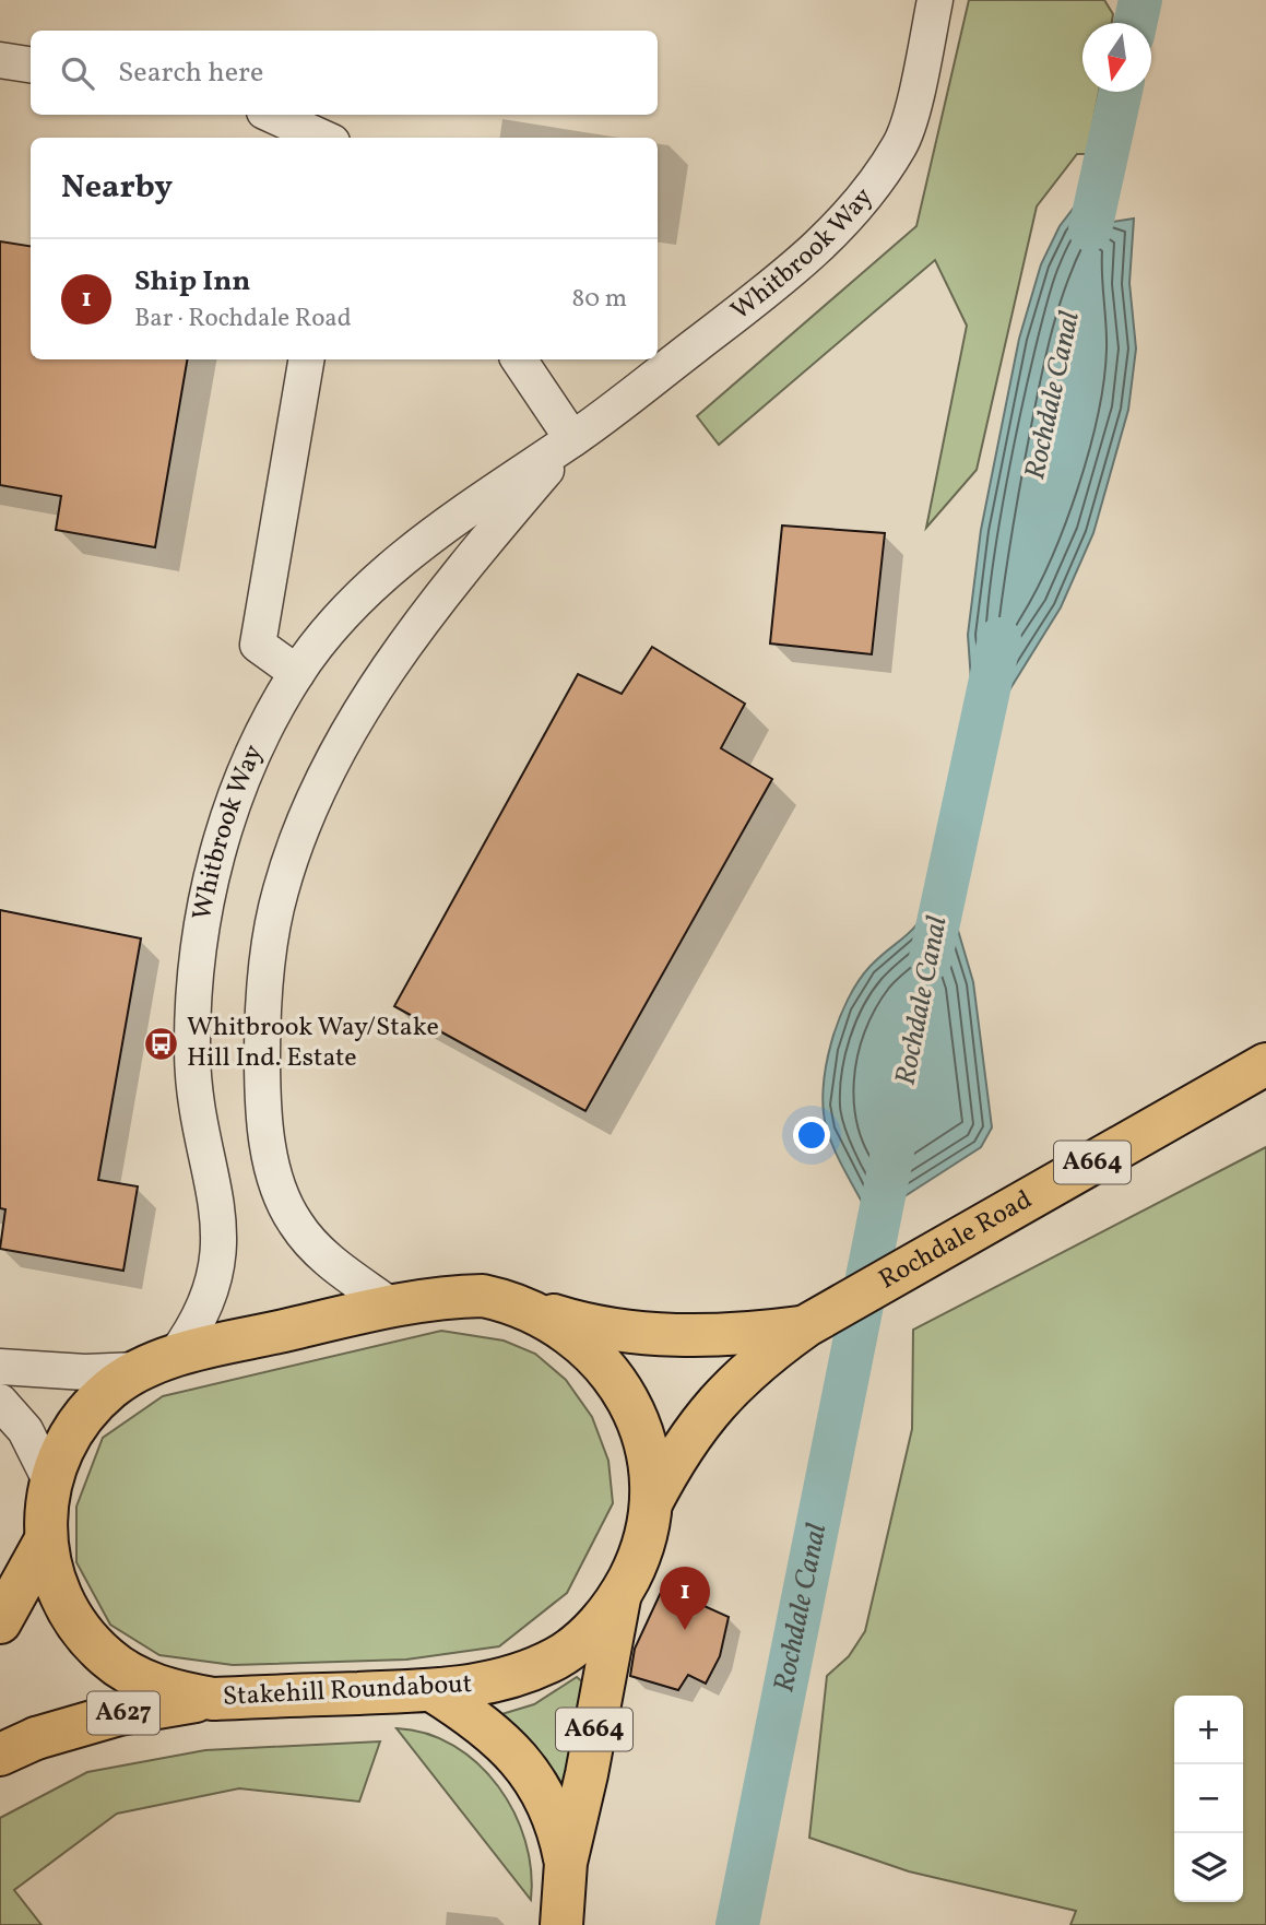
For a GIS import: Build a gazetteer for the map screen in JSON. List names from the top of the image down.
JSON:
{
  "streets": {
    "main road": [
      "A664",
      "Rochdale Road",
      "Stakehill Roundabout",
      "A627"
    ],
    "street": ["Whitbrook Way"]
  },
  "crossings": [
    ["Whitbrook Way", "Stakehill Roundabout"],
    ["A664", "Stakehill Roundabout"],
    ["Rochdale Road", "Stakehill Roundabout"],
    ["Stakehill Roundabout", "A627"]
  ],
  "water": ["Rochdale Canal"],
  "places": {
    "bus stop": ["Whitbrook Way/Stake Hill Ind. Estate"]
  },
  "north": "bottom",
  "page": {
    "search": "Search here",
    "heading": "Nearby",
    "list": [
      {
        "mark": "1",
        "name": "Ship Inn",
        "note": "Bar · Rochdale Road",
        "value": "80 m"
      }
    ],
    "pins": "1",
    "map_buttons": ["+", "−"]
  }
}
